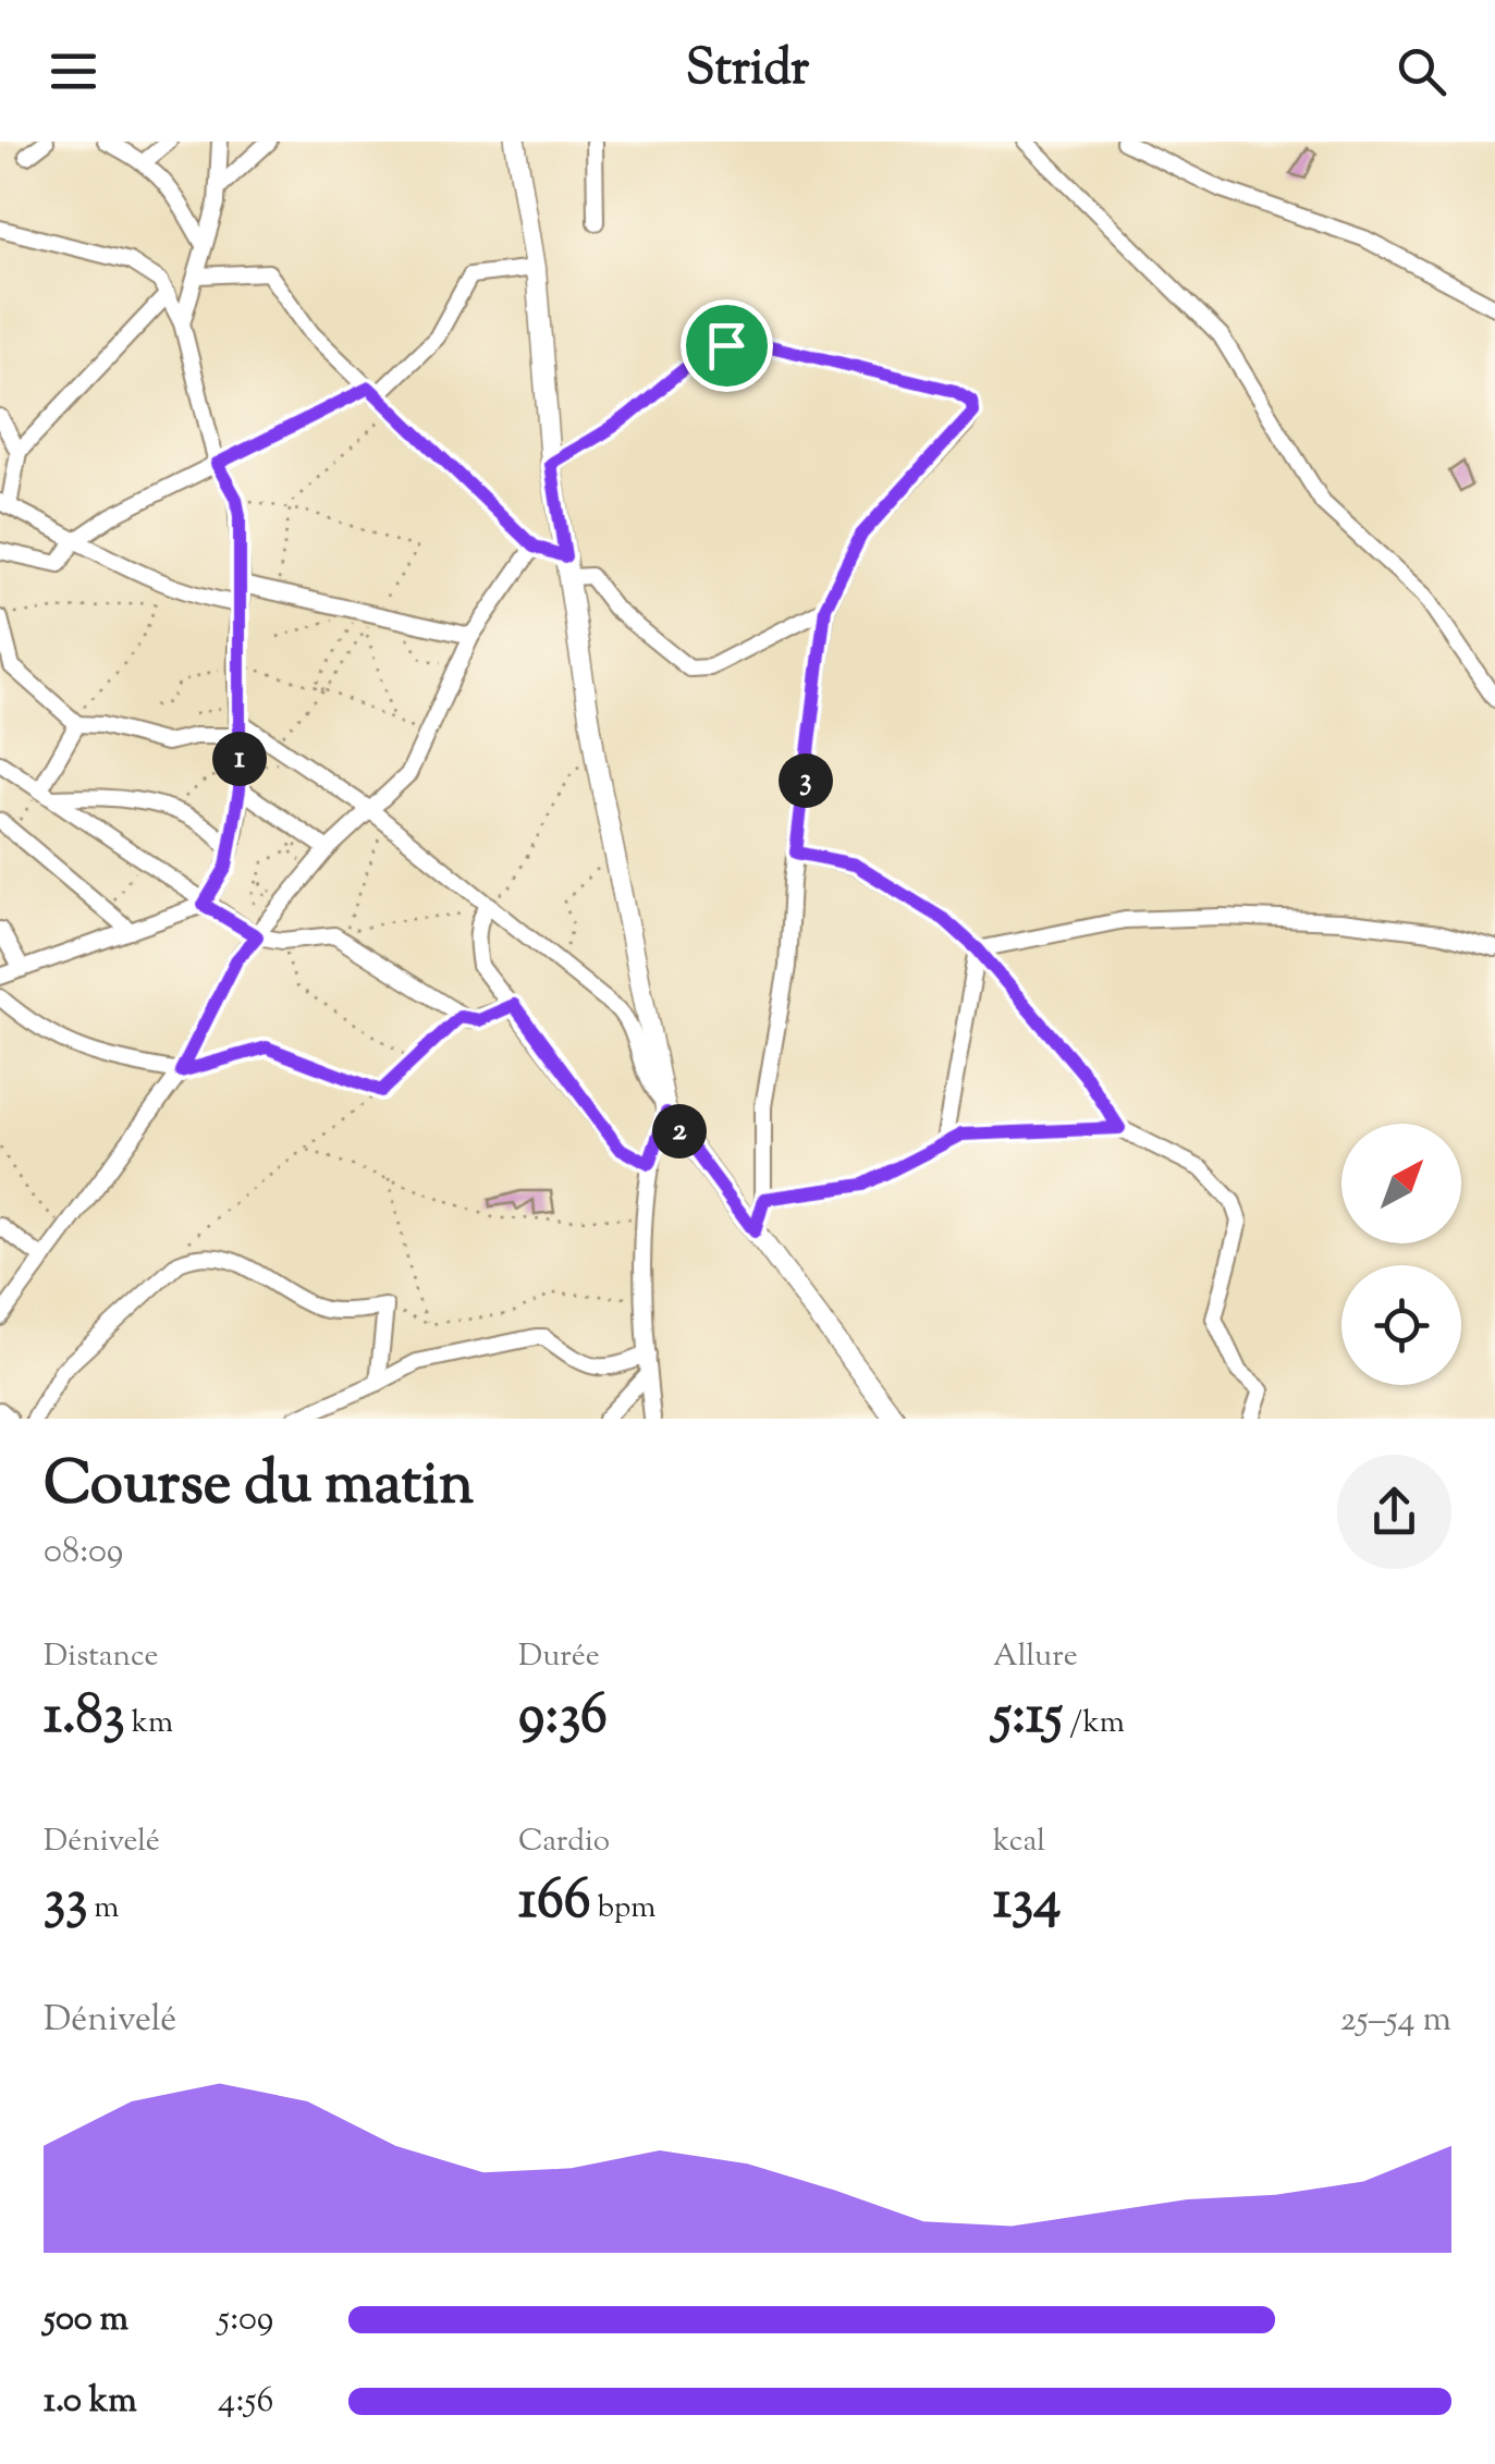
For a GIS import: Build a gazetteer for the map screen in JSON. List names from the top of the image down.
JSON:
{
  "north": "top right",
  "page": {
    "header": "Stridr",
    "pins": ["1", "3", "2"],
    "heading": ["Course du matin", "08:09"],
    "stats": [
      ["Distance", "1.83 km"],
      ["Durée", "9:36"],
      ["Allure", "5:15 /km"],
      ["Dénivelé", "33 m"],
      ["Cardio", "166 bpm"],
      ["kcal", "134"]
    ],
    "chart": ["Dénivelé", "25–54 m"],
    "list": [
      {
        "name": "500 m",
        "note": "5:09"
      },
      {
        "name": "1.0 km",
        "note": "4:56"
      }
    ]
  }
}
